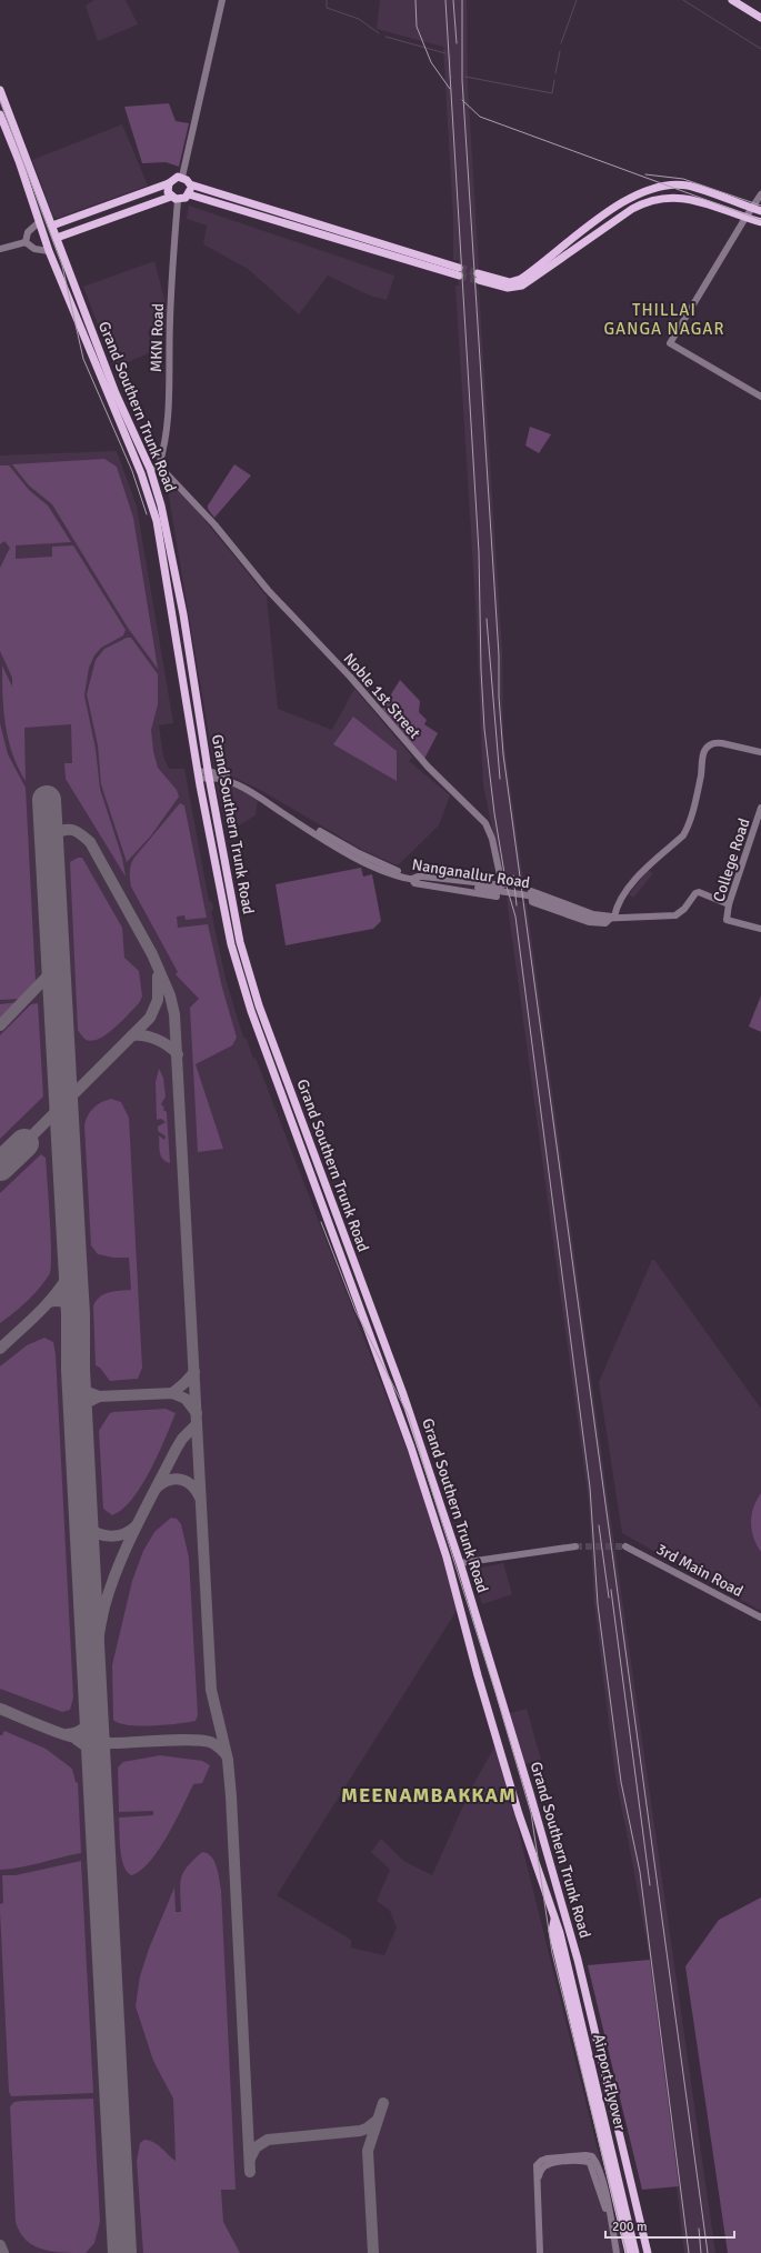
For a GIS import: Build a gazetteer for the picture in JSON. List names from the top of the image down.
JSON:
{
  "streets": {
    "main road": ["Grand Southern Trunk Road", "Airport Flyover"],
    "street": [
      "MKN Road",
      "Noble 1st Street",
      "College Road",
      "Nanganallur Road",
      "3rd Main Road"
    ]
  },
  "crossings": [
    ["MKN Road", "Noble 1st Street"],
    ["Grand Southern Trunk Road", "Nanganallur Road"],
    ["Grand Southern Trunk Road", "Airport Flyover"]
  ],
  "districts": ["THILLAI GANGA NAGAR", "MEENAMBAKKAM"],
  "scale_bar": "200 m"
}
